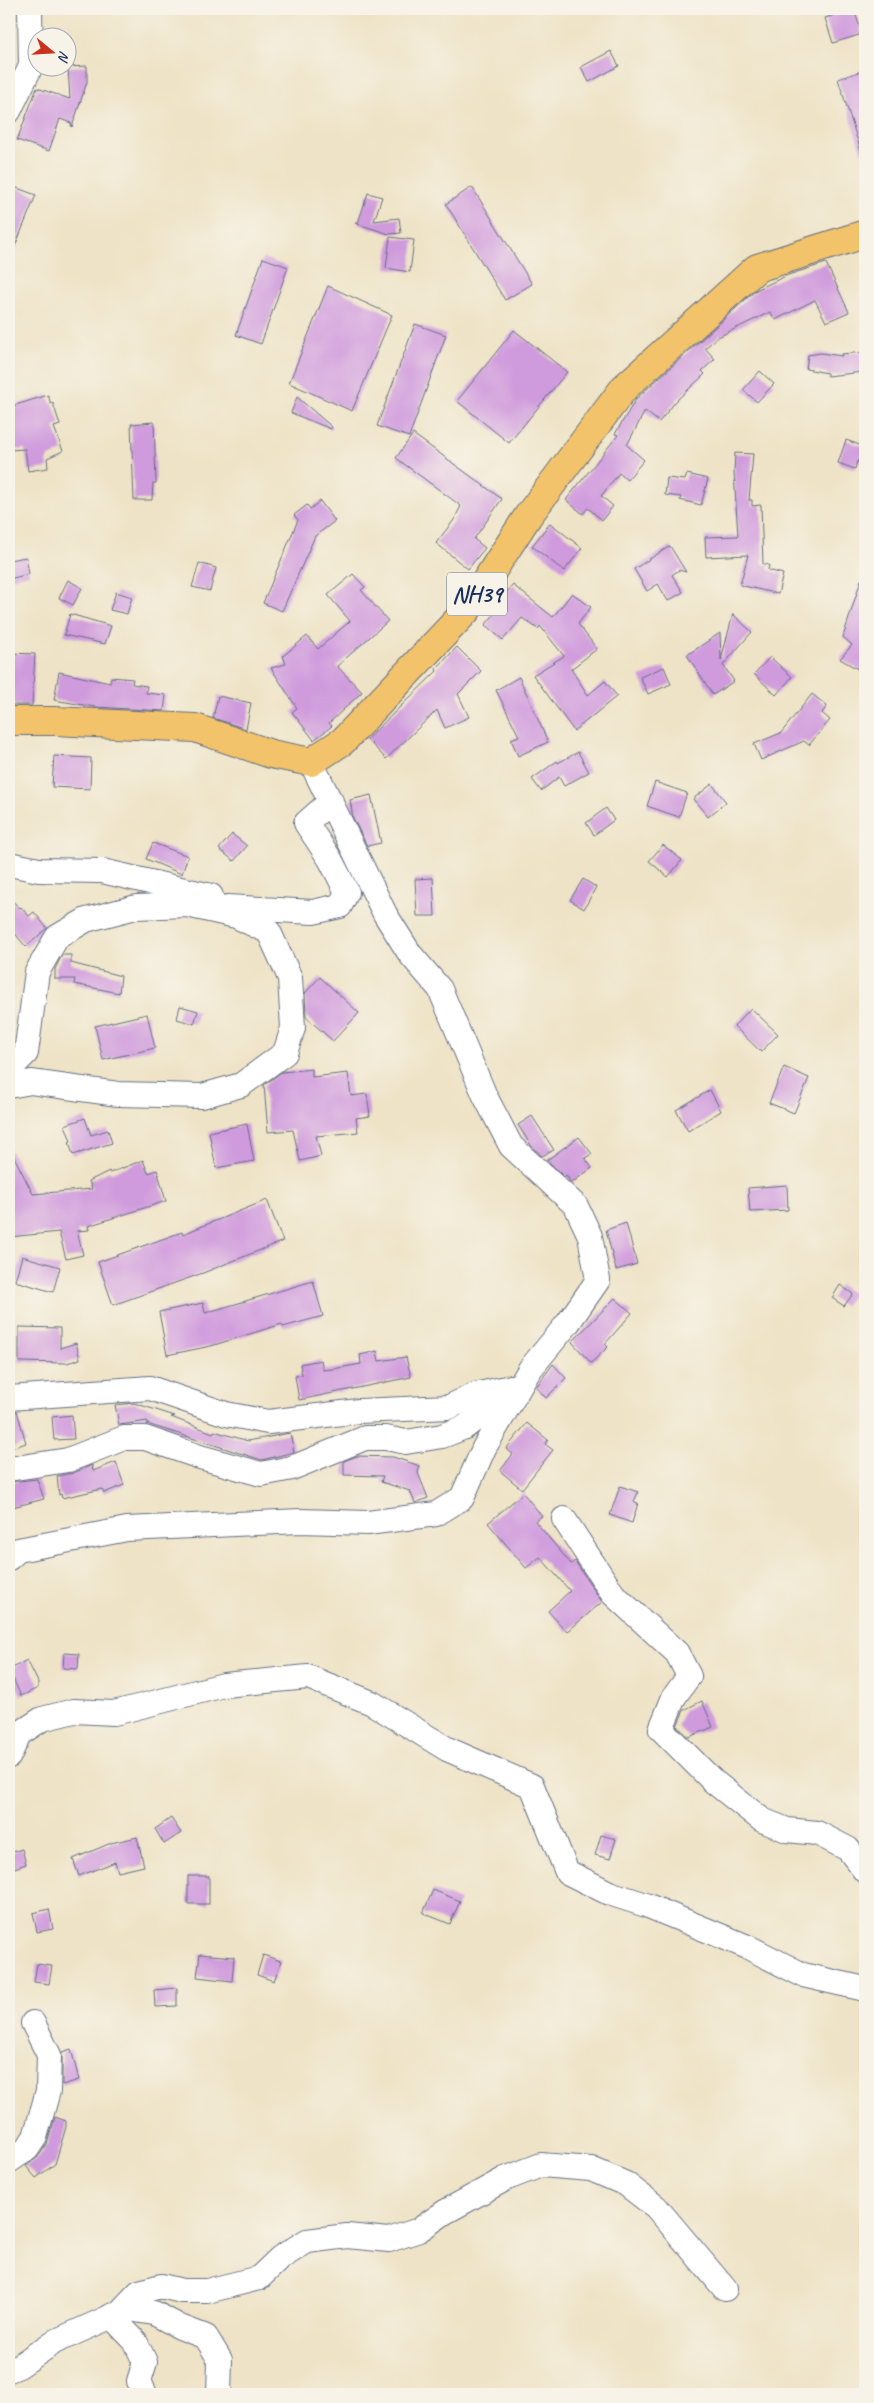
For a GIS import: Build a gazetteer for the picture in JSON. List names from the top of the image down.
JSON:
{
  "streets": {
    "highway": ["NH39"]
  },
  "north": "right"
}
